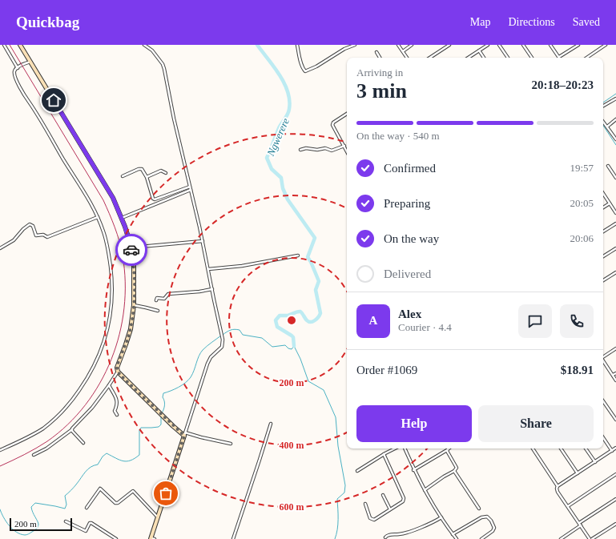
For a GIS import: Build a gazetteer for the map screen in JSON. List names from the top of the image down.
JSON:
{
  "water": ["Ngwerere"],
  "scale_bar": "200 m",
  "page": {
    "header": "Quickbag",
    "nav": ["Map", "Directions", "Saved"],
    "heading": ["3 min", "Arriving in", "20:18–20:23"],
    "panel": [
      "Alex",
      "Courier · 4.4",
      "Order #1069",
      "$18.91"
    ],
    "bar": "On the way · 540 m",
    "list": [
      ["Confirmed", "19:57"],
      ["Preparing", "20:05"],
      ["On the way", "20:06"],
      "Delivered"
    ],
    "round": "A",
    "buttons": ["Help", "Share"],
    "scale": "200 m"
  },
  "rings": ["200 m", "400 m", "600 m"]
}
